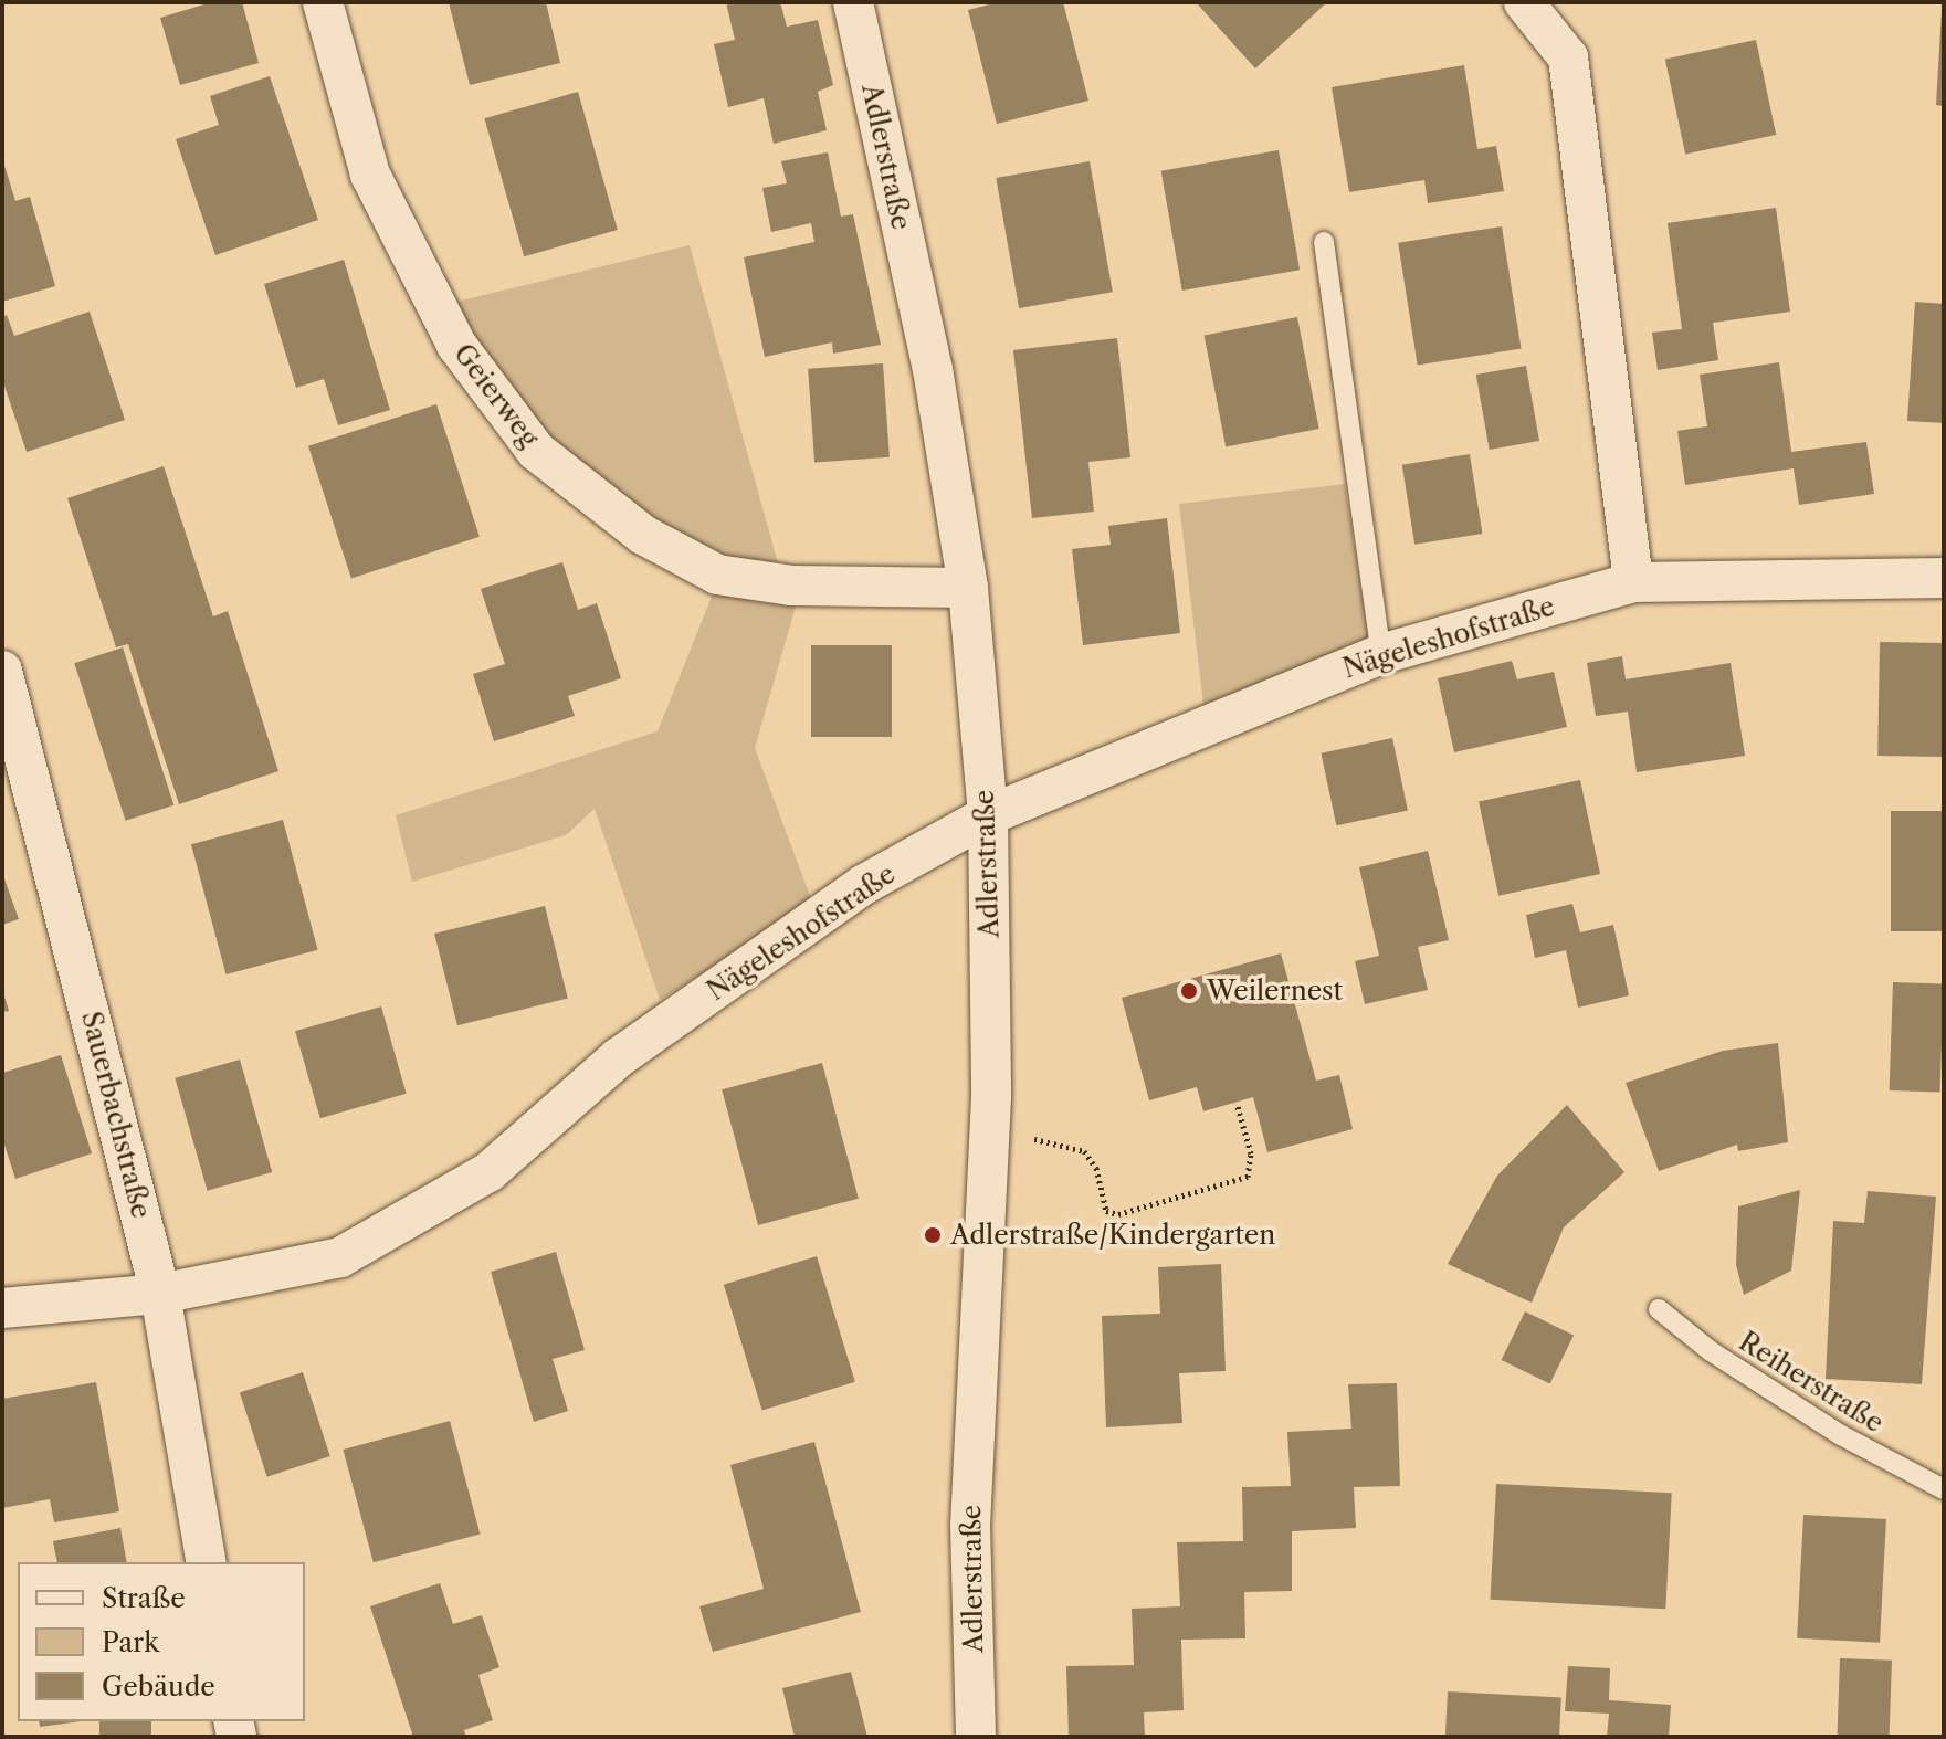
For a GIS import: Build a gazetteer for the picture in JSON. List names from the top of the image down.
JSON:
{
  "streets": {
    "street": [
      "Adlerstraße",
      "Geierweg",
      "Nägeleshofstraße",
      "Sauerbachstraße"
    ],
    "lane": ["Reiherstraße"]
  },
  "crossings": [
    ["Adlerstraße", "Geierweg"],
    ["Adlerstraße", "Nägeleshofstraße"],
    ["Nägeleshofstraße", "Sauerbachstraße"]
  ],
  "places": ["Weilernest", "Adlerstraße/Kindergarten"],
  "legend": ["Straße", "Park", "Gebäude"]
}
